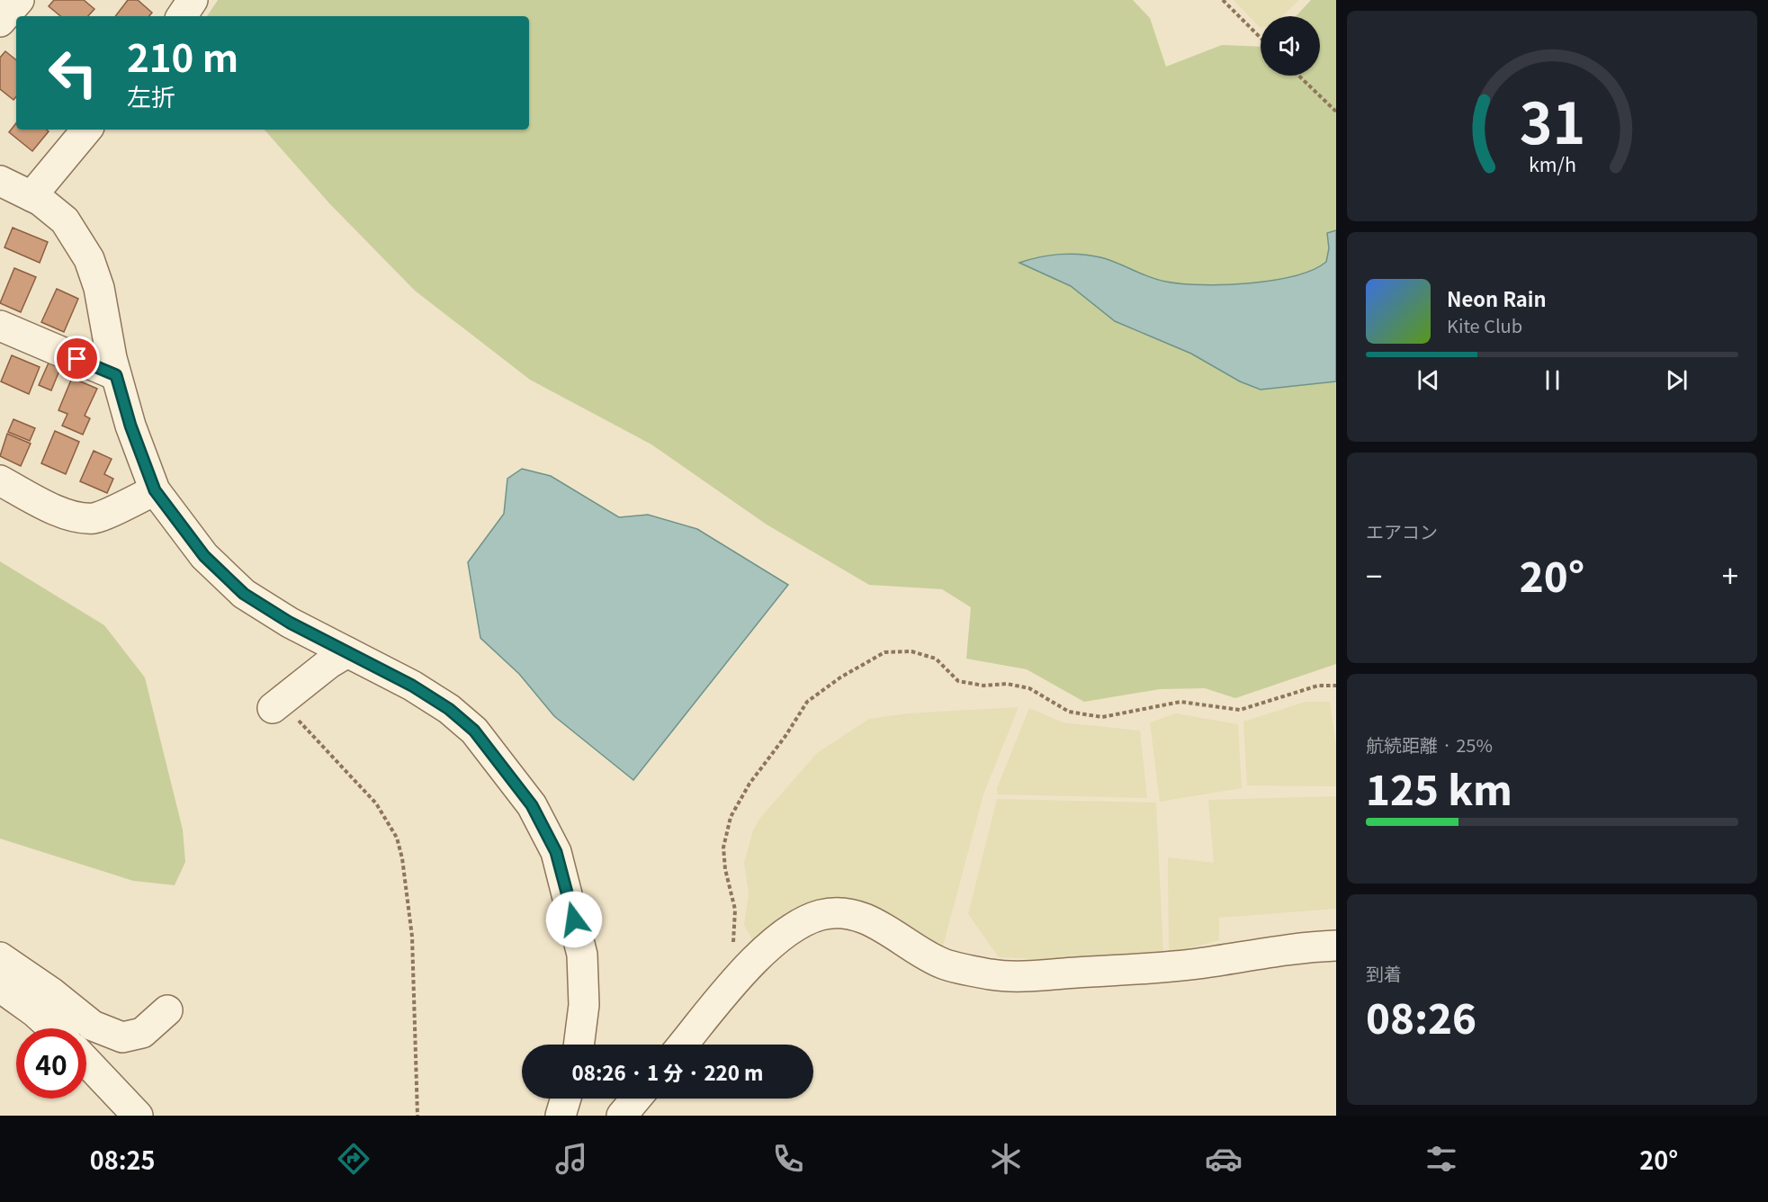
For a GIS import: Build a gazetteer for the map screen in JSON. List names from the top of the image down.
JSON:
{
  "page": {
    "turn": ["210 m", "左折"],
    "song": ["Neon Rain", "Kite Club"],
    "tile": [
      "エアコン",
      ["航続距離 · 25%", "125 km"],
      ["到着", "08:26"]
    ],
    "heat": ["−", "20°", "+"],
    "limit": "40",
    "trip": "08:26 · 1 分 · 220 m",
    "tabs": ["08:25", "20°"],
    "gauge": ["31", "km/h"]
  }
}
